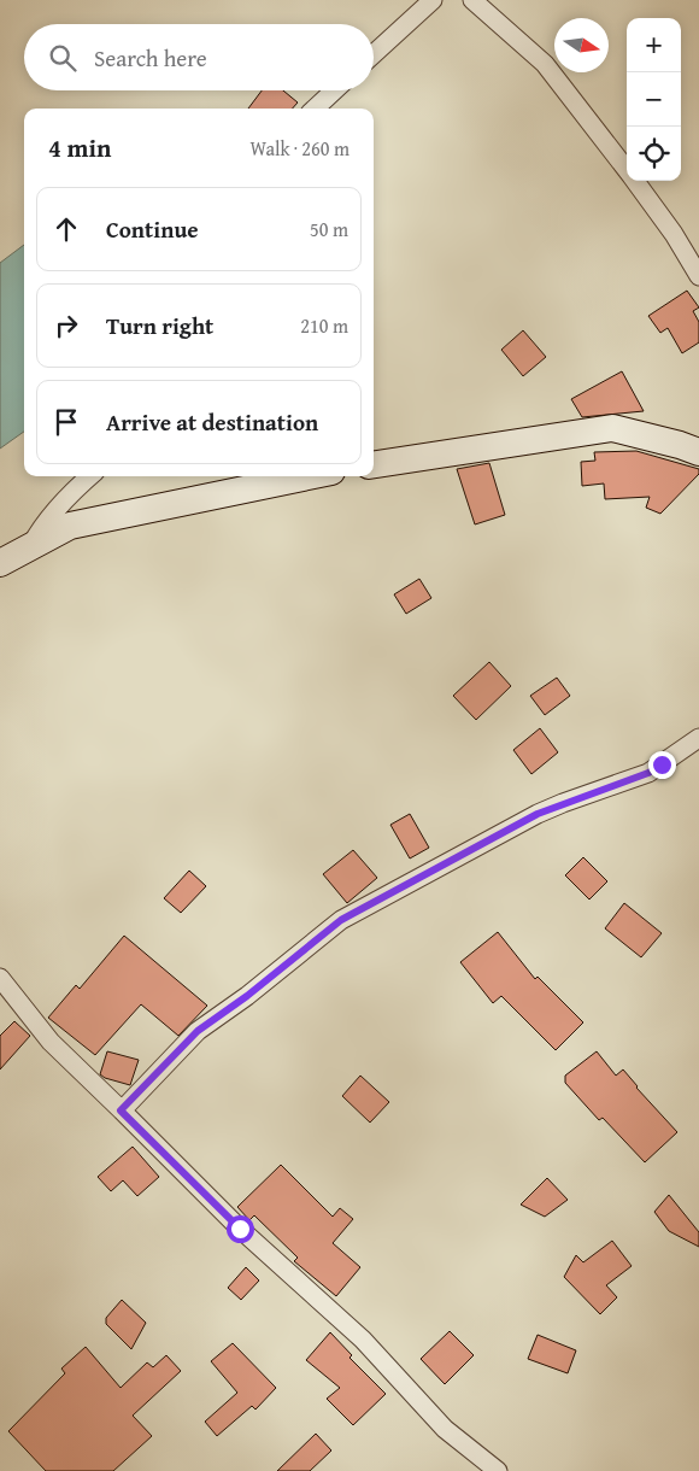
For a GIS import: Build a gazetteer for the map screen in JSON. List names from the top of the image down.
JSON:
{
  "north": "right",
  "page": {
    "map_buttons": ["+", "−"],
    "search": "Search here",
    "heading": ["4 min", "Walk · 260 m"],
    "list": [
      ["Continue", "50 m"],
      ["Turn right", "210 m"],
      "Arrive at destination"
    ]
  }
}
